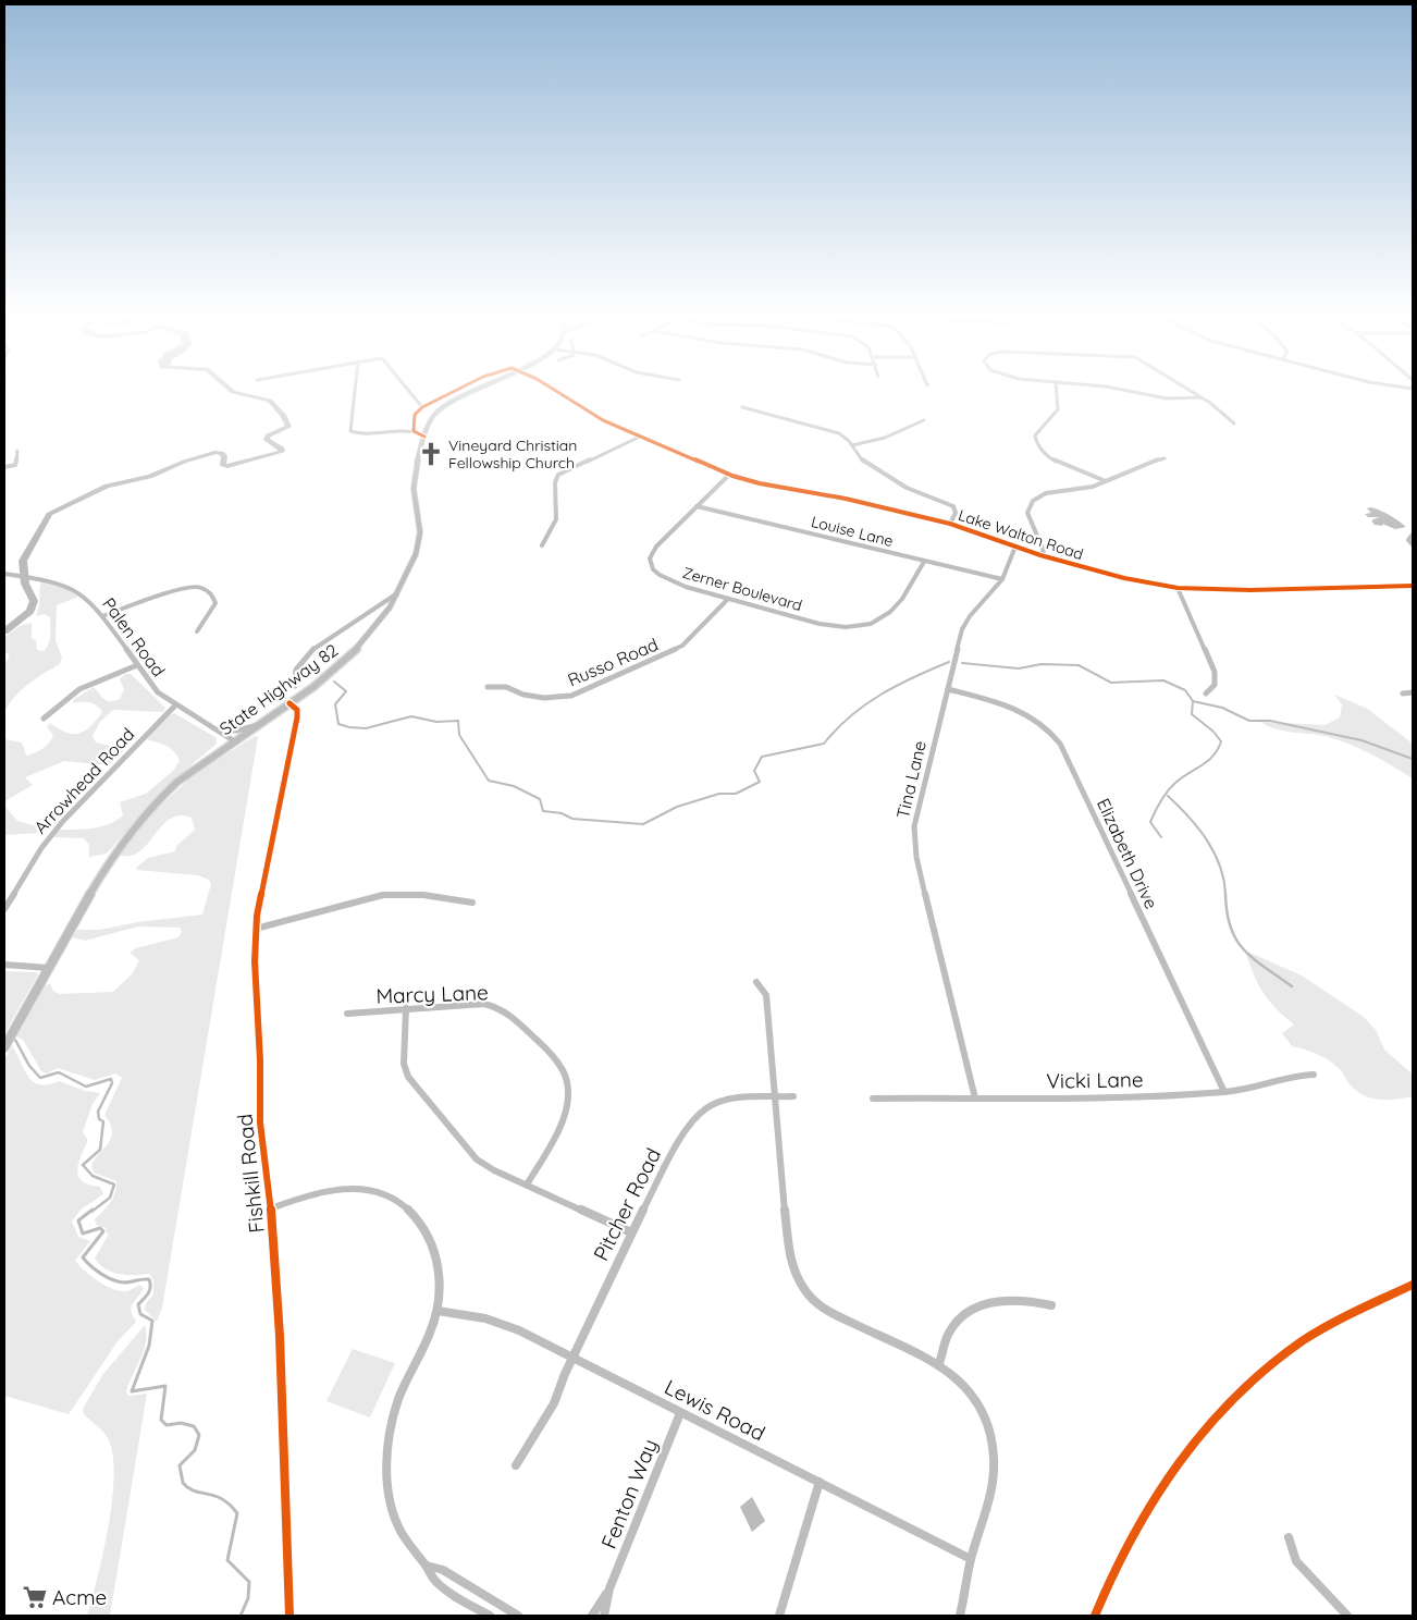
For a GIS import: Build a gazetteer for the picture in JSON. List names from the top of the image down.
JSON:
{
  "streets": {
    "main road": ["State Highway 82"],
    "street": [
      "Louise Lane",
      "Lake Walton Road",
      "Zerner Boulevard",
      "Palen Road",
      "Russo Road",
      "Tina Lane",
      "Arrowhead Road",
      "Elizabeth Drive",
      "Marcy Lane",
      "Vicki Lane",
      "Fishkill Road",
      "Pitcher Road",
      "Lewis Road",
      "Fenton Way"
    ]
  },
  "crossings": [
    ["Louise Lane", "Zerner Boulevard"],
    ["Louise Lane", "Tina Lane"],
    ["Lake Walton Road", "Zerner Boulevard"],
    ["Lake Walton Road", "Tina Lane"],
    ["Zerner Boulevard", "Russo Road"],
    ["Palen Road", "State Highway 82"],
    ["Palen Road", "Arrowhead Road"],
    ["State Highway 82", "Fishkill Road"],
    ["Tina Lane", "Elizabeth Drive"],
    ["Tina Lane", "Vicki Lane"],
    ["Elizabeth Drive", "Vicki Lane"],
    ["Pitcher Road", "Lewis Road"],
    ["Lewis Road", "Fenton Way"]
  ],
  "places": {
    "church": ["Vineyard Christian Fellowship Church"],
    "supermarket": ["Acme"]
  }
}
